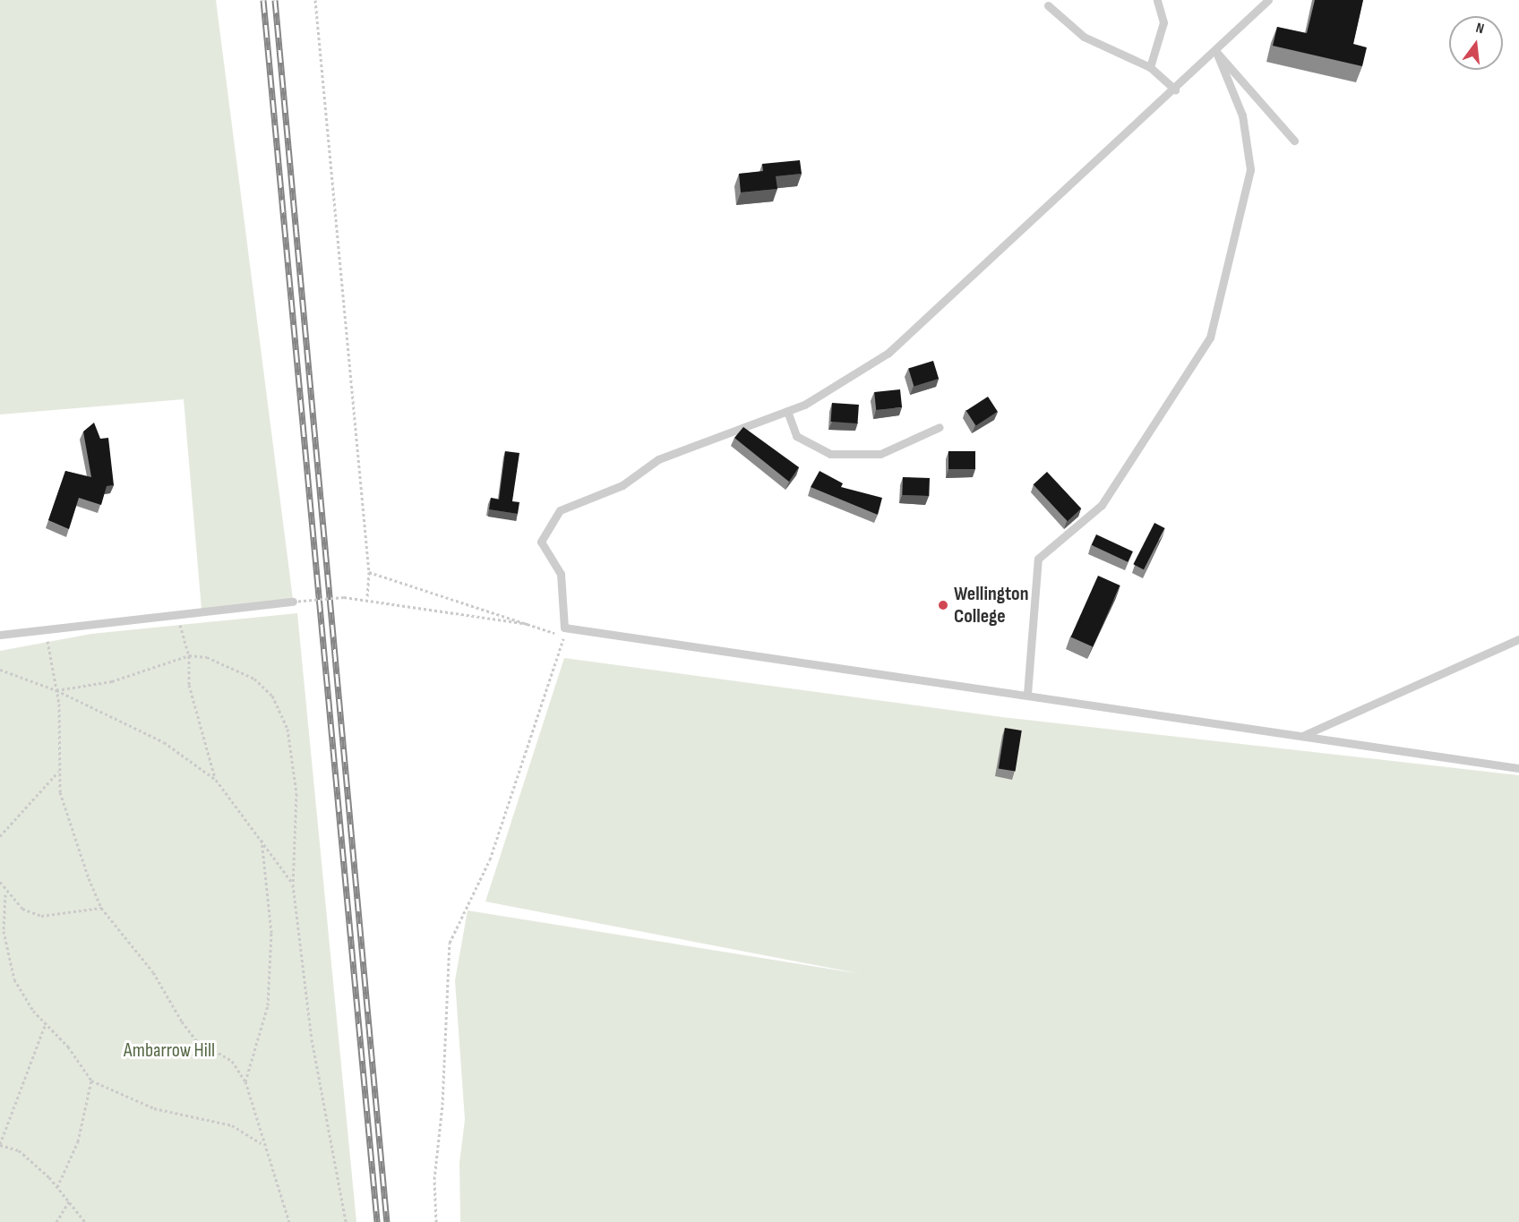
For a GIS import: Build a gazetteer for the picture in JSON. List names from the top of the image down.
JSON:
{
  "parks": ["Ambarrow Hill"],
  "places": ["Wellington College"],
  "north": "top"
}
